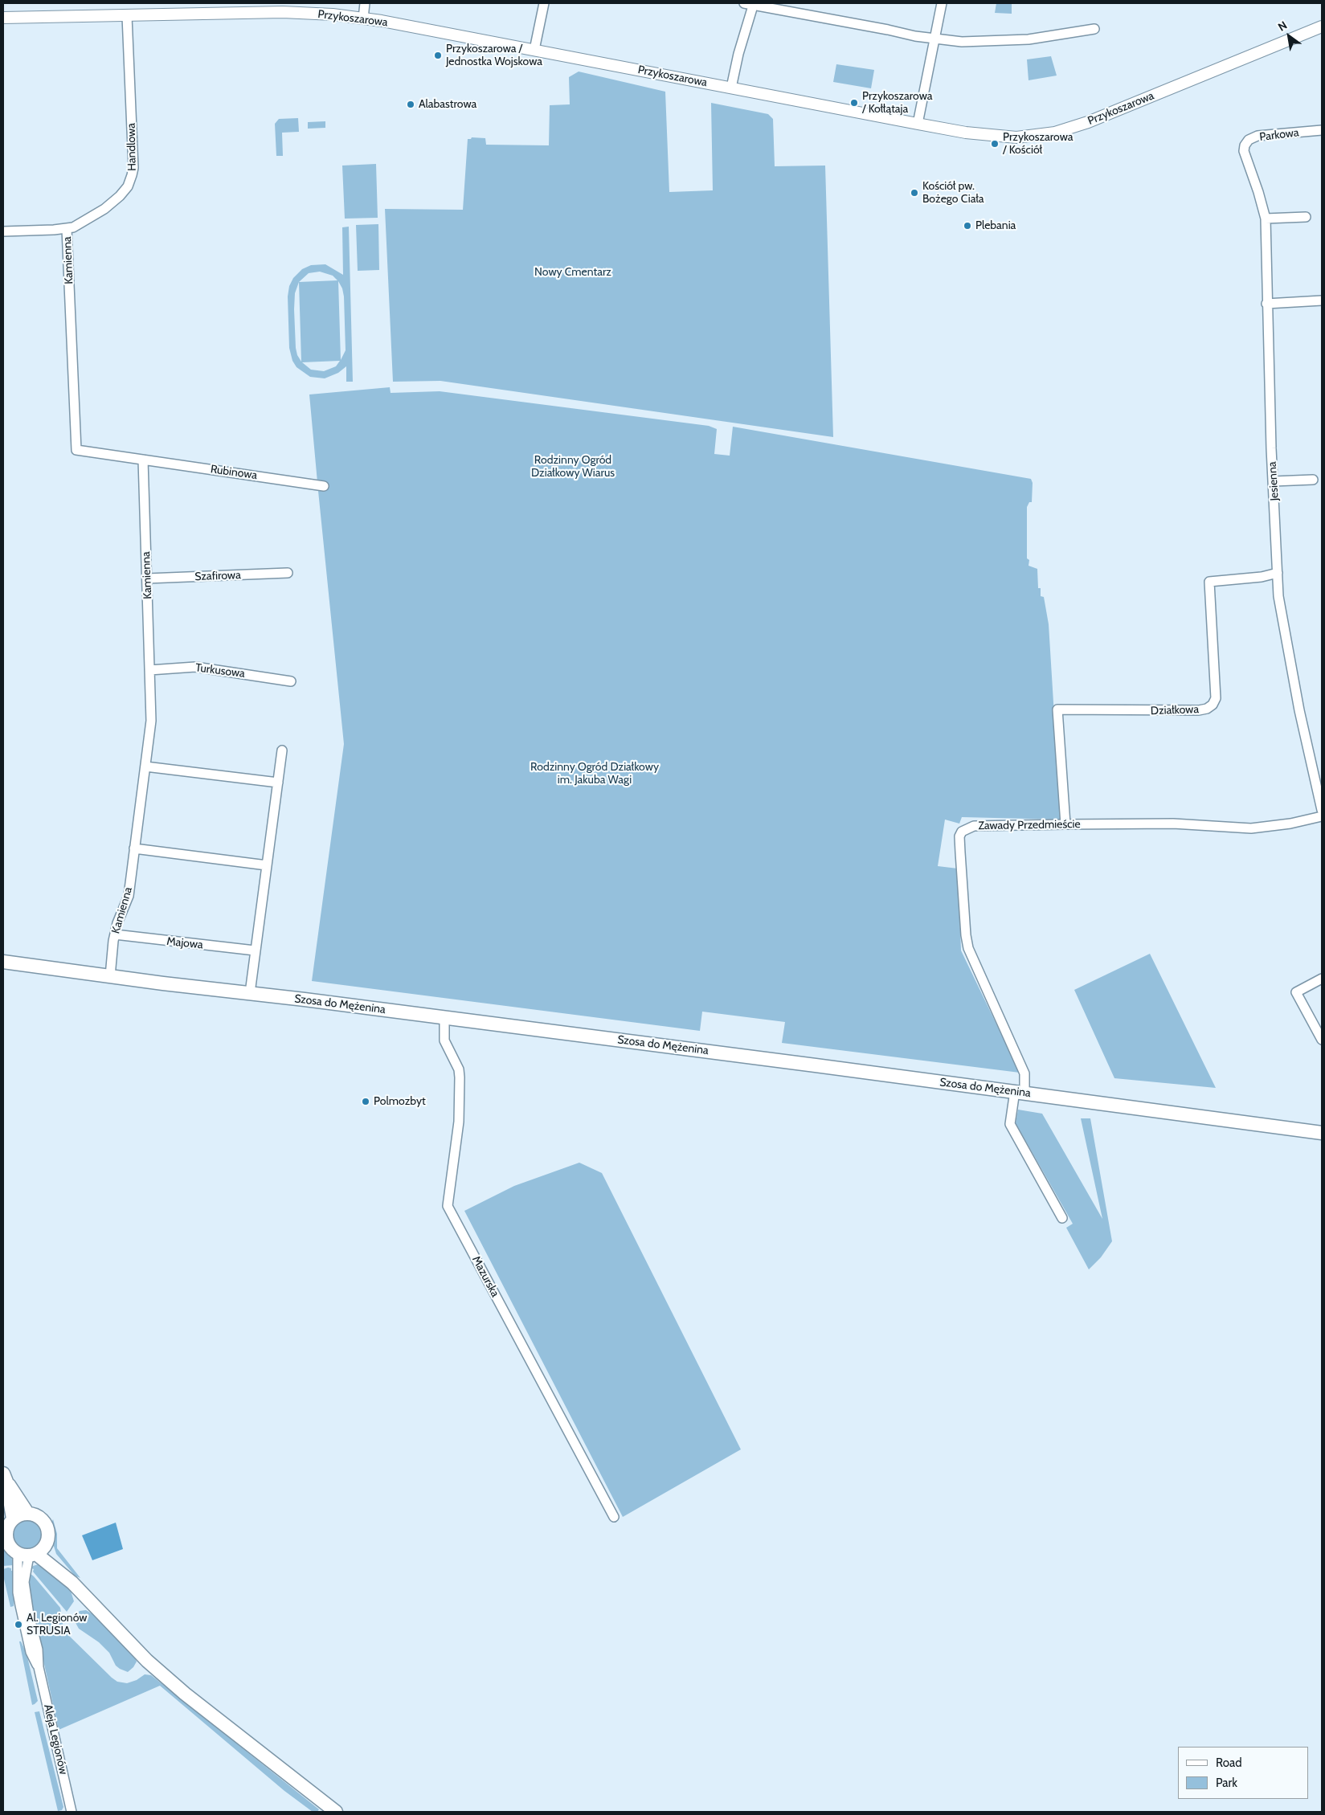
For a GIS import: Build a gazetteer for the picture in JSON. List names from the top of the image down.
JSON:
{
  "streets": {
    "main road": ["Szosa do Mężenina"],
    "street": [
      "Przykoszarowa",
      "Parkowa",
      "Handlowa",
      "Kamienna",
      "Rubinowa",
      "Jesienna",
      "Szafirowa",
      "Turkusowa",
      "Działkowa",
      "Zawady Przedmieście",
      "Majowa",
      "Mazurska",
      "Aleja Legionów"
    ]
  },
  "crossings": [
    ["Przykoszarowa", "Handlowa"],
    ["Parkowa", "Jesienna"],
    ["Handlowa", "Kamienna"],
    ["Kamienna", "Rubinowa"],
    ["Kamienna", "Szafirowa"],
    ["Kamienna", "Turkusowa"],
    ["Kamienna", "Majowa"],
    ["Kamienna", "Szosa do Mężenina"],
    ["Jesienna", "Działkowa"],
    ["Działkowa", "Zawady Przedmieście"],
    ["Zawady Przedmieście", "Szosa do Mężenina"],
    ["Szosa do Mężenina", "Mazurska"]
  ],
  "parks": ["Nowy Cmentarz", "Rodzinny Ogród Działkowy Wiarus", "Rodzinny Ogród Działkowy im. Jakuba Wagi"],
  "places": [
    "Przykoszarowa / Jednostka Wojskowa",
    "Przykoszarowa / Kołłątaja",
    "Alabastrowa",
    "Przykoszarowa / Kościół",
    "Kościół pw. Bożego Ciała",
    "Plebania",
    "Polmozbyt",
    "Al. Legionów STRUSIA"
  ],
  "legend": ["Road", "Park"],
  "north": "top left"
}
